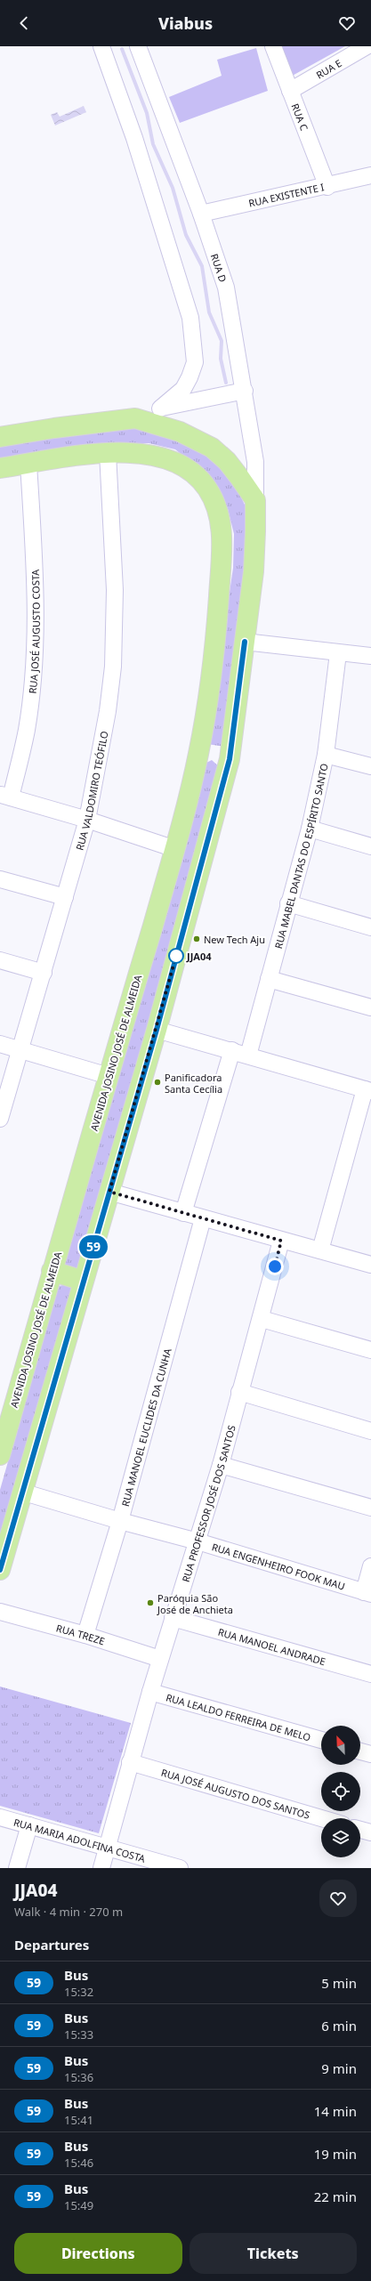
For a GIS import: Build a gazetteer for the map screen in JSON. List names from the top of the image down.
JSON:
{
  "streets": {
    "main road": ["AVENIDA JOSINO JOSÉ DE ALMEIDA"],
    "street": [
      "RUA E",
      "RUA C",
      "RUA EXISTENTE I",
      "RUA D",
      "RUA JOSÉ AUGUSTO COSTA",
      "RUA VALDOMIRO TEÓFILO",
      "RUA MABEL DANTAS DO ESPÍRITO SANTO",
      "RUA MANOEL EUCLIDES DA CUNHA",
      "RUA PROFESSOR JOSÉ DOS SANTOS",
      "RUA ENGENHEIRO FOOK MAU",
      "RUA TREZE",
      "RUA MANOEL ANDRADE",
      "RUA LEALDO FERREIRA DE MELO",
      "RUA JOSÉ AUGUSTO DOS SANTOS",
      "RUA MARIA ADOLFINA COSTA"
    ]
  },
  "crossings": [
    ["RUA E", "RUA C"],
    ["RUA C", "RUA EXISTENTE I"],
    ["RUA EXISTENTE I", "RUA D"],
    ["RUA JOSÉ AUGUSTO COSTA", "AVENIDA JOSINO JOSÉ DE ALMEIDA"],
    ["RUA VALDOMIRO TEÓFILO", "AVENIDA JOSINO JOSÉ DE ALMEIDA"],
    ["RUA MANOEL EUCLIDES DA CUNHA", "RUA ENGENHEIRO FOOK MAU"],
    ["RUA MANOEL EUCLIDES DA CUNHA", "RUA TREZE"],
    ["RUA PROFESSOR JOSÉ DOS SANTOS", "RUA ENGENHEIRO FOOK MAU"],
    ["RUA PROFESSOR JOSÉ DOS SANTOS", "RUA TREZE"],
    ["RUA PROFESSOR JOSÉ DOS SANTOS", "RUA MANOEL ANDRADE"],
    ["RUA PROFESSOR JOSÉ DOS SANTOS", "RUA LEALDO FERREIRA DE MELO"],
    ["RUA PROFESSOR JOSÉ DOS SANTOS", "RUA JOSÉ AUGUSTO DOS SANTOS"],
    ["RUA PROFESSOR JOSÉ DOS SANTOS", "RUA MARIA ADOLFINA COSTA"]
  ],
  "places": [
    "New Tech Aju",
    "JJA04",
    "Panificadora Santa Cecília",
    "Paróquia São José de Anchieta"
  ],
  "lines": ["bus line 59"],
  "north": "top left",
  "page": {
    "header": "Viabus",
    "on_map": "59",
    "heading": [
      ["JJA04", "Walk · 4 min · 270 m"],
      "Departures"
    ],
    "list": [
      {
        "mark": "59",
        "name": "Bus",
        "note": "15:32",
        "value": "5 min"
      },
      {
        "mark": "59",
        "name": "Bus",
        "note": "15:33",
        "value": "6 min"
      },
      {
        "mark": "59",
        "name": "Bus",
        "note": "15:36",
        "value": "9 min"
      },
      {
        "mark": "59",
        "name": "Bus",
        "note": "15:41",
        "value": "14 min"
      },
      {
        "mark": "59",
        "name": "Bus",
        "note": "15:46",
        "value": "19 min"
      },
      {
        "mark": "59",
        "name": "Bus",
        "note": "15:49",
        "value": "22 min"
      }
    ],
    "buttons": ["Directions", "Tickets"]
  }
}
